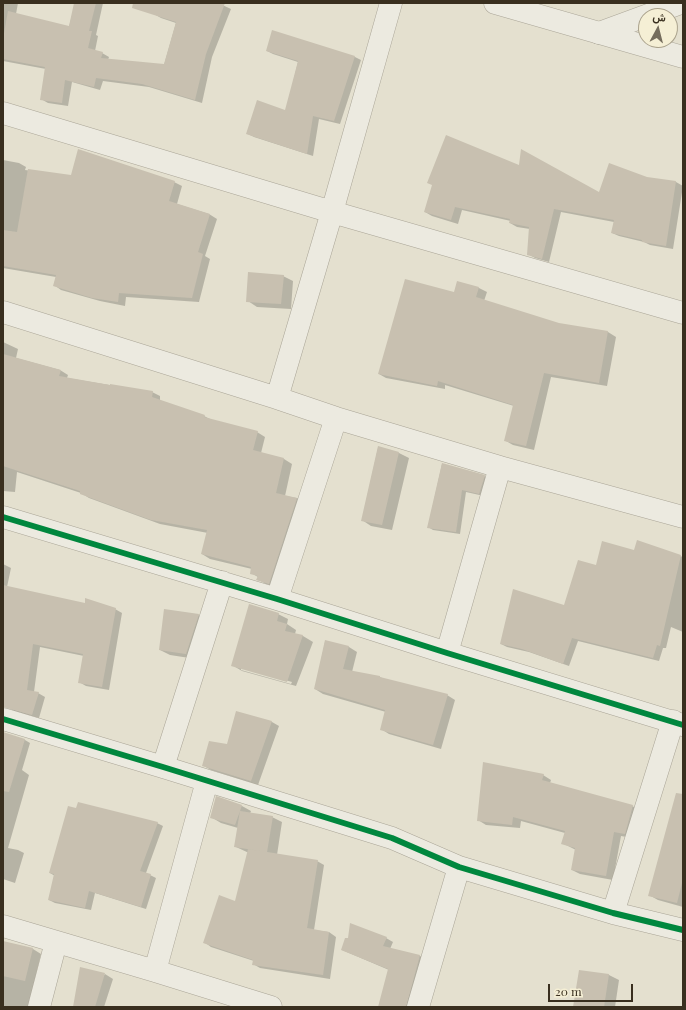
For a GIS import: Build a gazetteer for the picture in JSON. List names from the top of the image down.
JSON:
{
  "scale_bar": "20 m",
  "north": "top"
}
